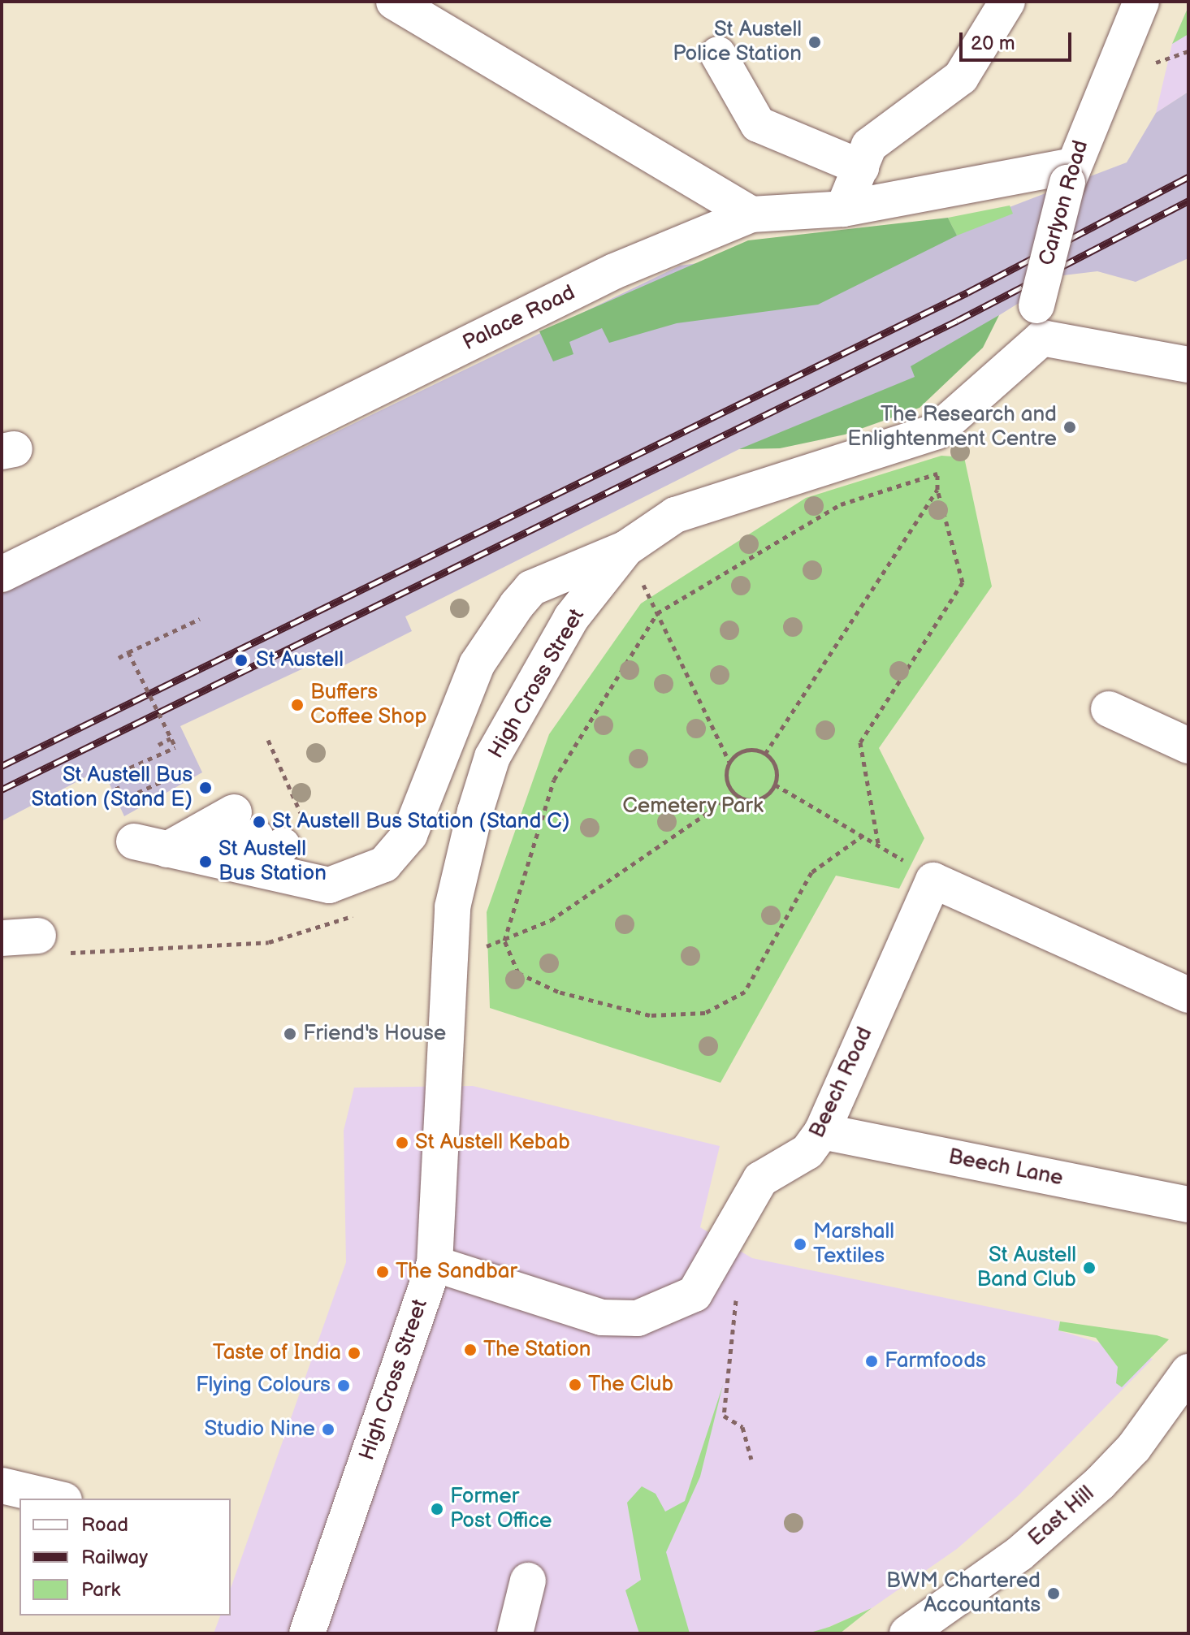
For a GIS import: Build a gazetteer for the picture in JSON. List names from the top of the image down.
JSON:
{
  "streets": {
    "street": [
      "Carlyon Road",
      "Palace Road",
      "High Cross Street",
      "Beech Road",
      "Beech Lane",
      "East Hill"
    ]
  },
  "crossings": [
    ["Carlyon Road", "Palace Road"],
    ["Carlyon Road", "High Cross Street"],
    ["High Cross Street", "Beech Road"],
    ["Beech Road", "Beech Lane"]
  ],
  "parks": ["Cemetery Park"],
  "places": [
    "St Austell Police Station",
    "The Research and Enlightenment Centre",
    "St Austell",
    "Buffers Coffee Shop",
    "St Austell Bus Station (Stand E)",
    "St Austell Bus Station (Stand C)",
    "St Austell Bus Station",
    "Friend's House",
    "St Austell Kebab",
    "Marshall Textiles",
    "St Austell Band Club",
    "The Sandbar",
    "The Station",
    "Taste of India",
    "Farmfoods",
    "The Club",
    "Flying Colours",
    "Studio Nine",
    "Former Post Office",
    "BWM Chartered Accountants"
  ],
  "legend": ["Road", "Railway", "Park"],
  "scale_bar": "20 m"
}
